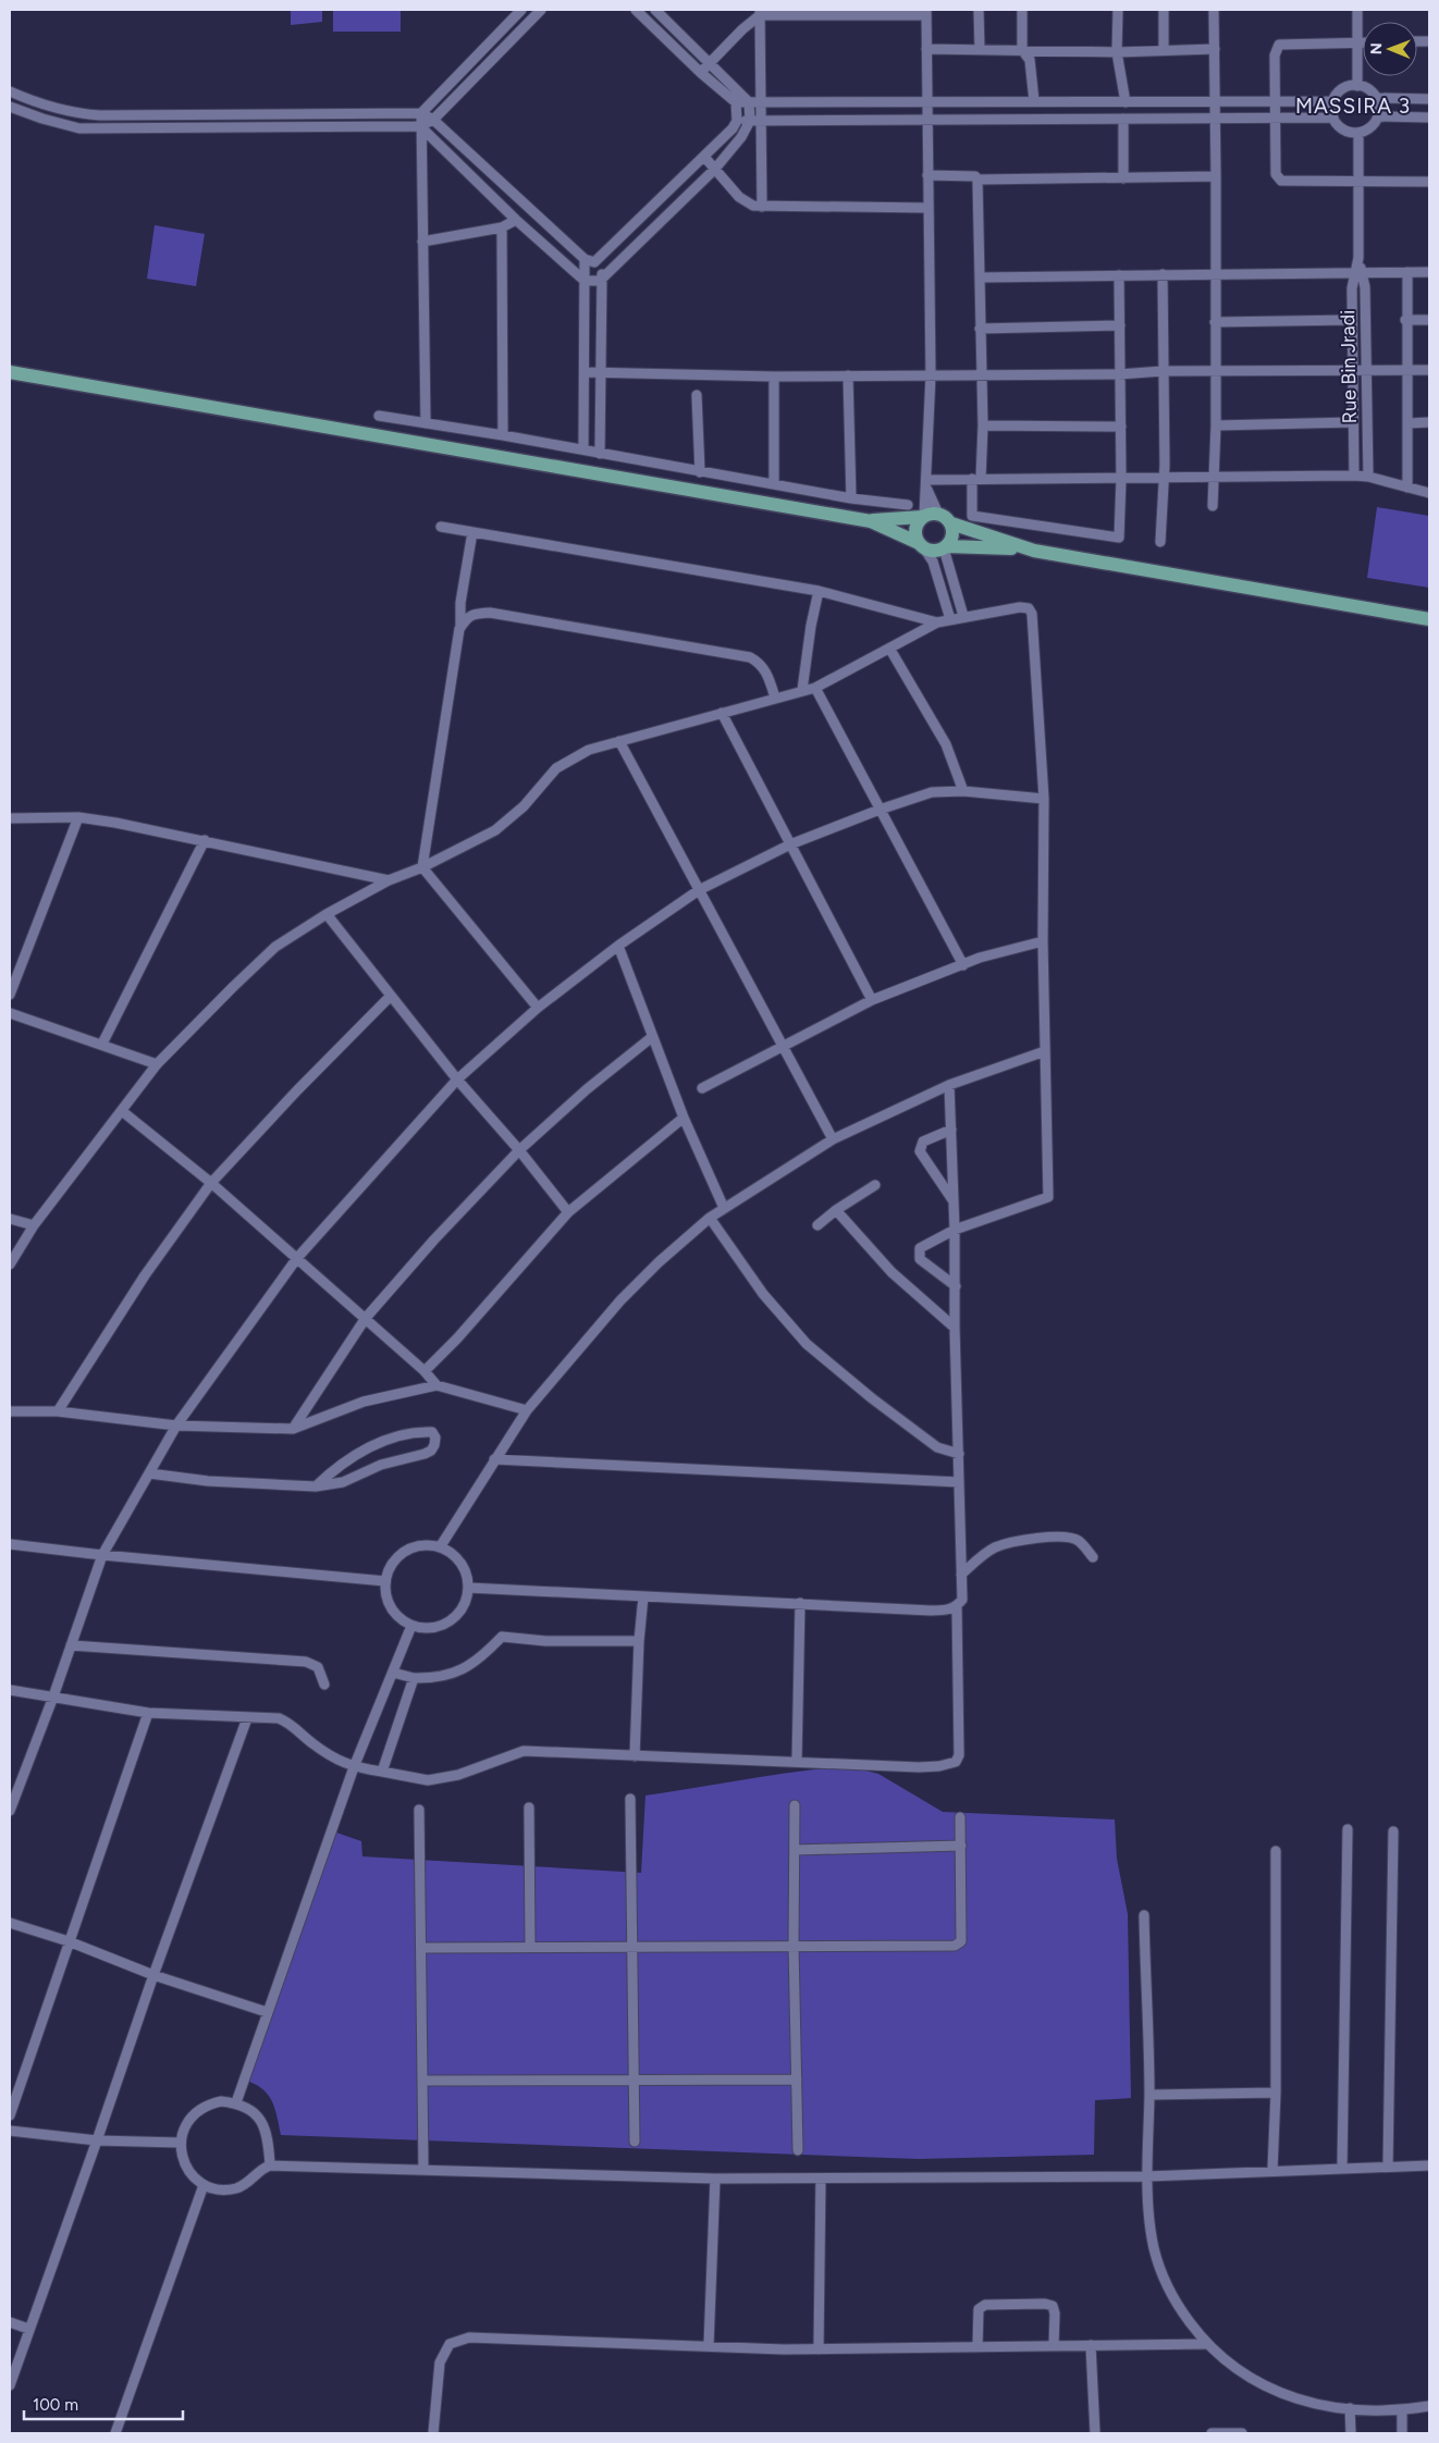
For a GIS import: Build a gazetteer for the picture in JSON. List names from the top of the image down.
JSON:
{
  "streets": {
    "street": ["Rue Bin Jradi"]
  },
  "districts": ["MASSIRA 3"],
  "scale_bar": "100 m",
  "north": "left"
}
